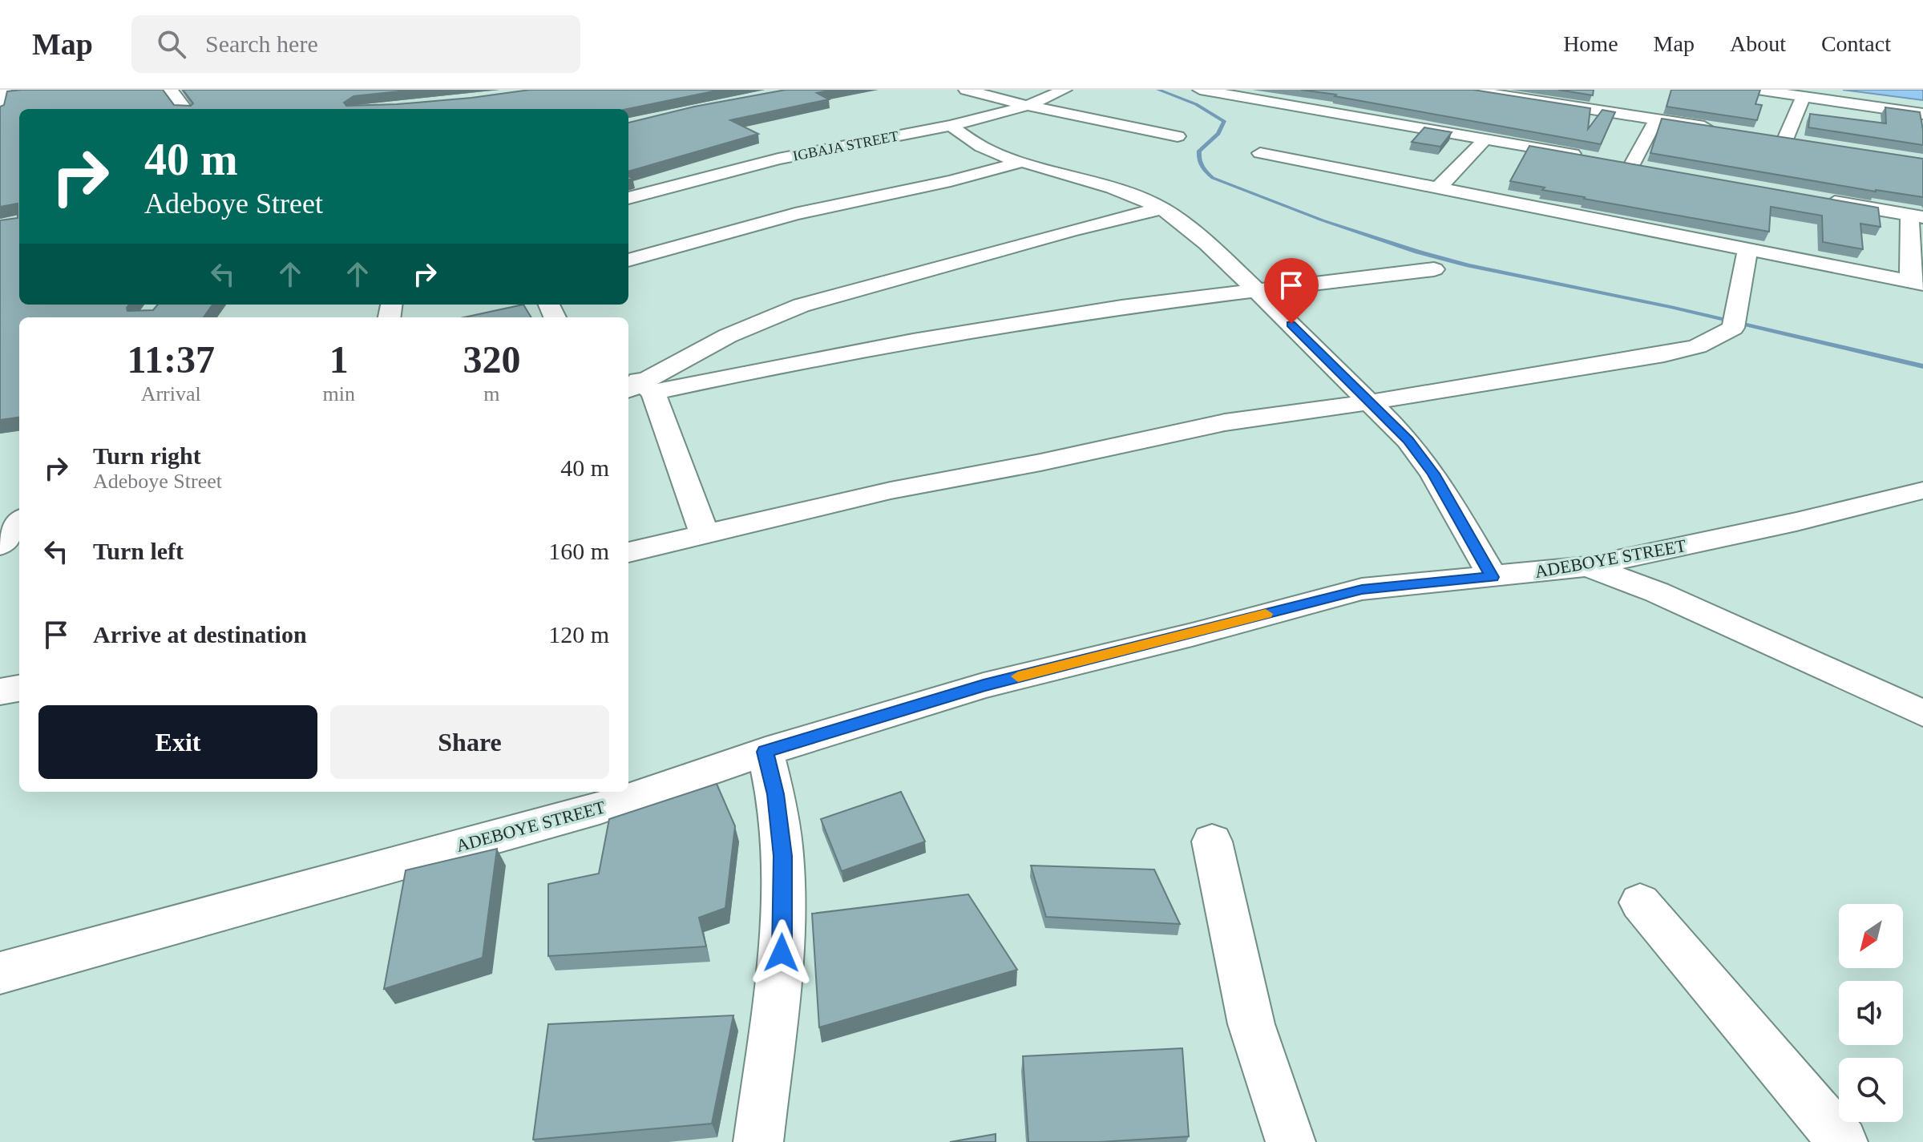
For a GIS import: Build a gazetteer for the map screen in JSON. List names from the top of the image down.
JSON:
{
  "streets": {
    "street": ["IGBAJA STREET", "ADEBOYE STREET"]
  },
  "north": "bottom left",
  "page": {
    "header": "Map",
    "search": "Search here",
    "nav": [
      "Home",
      "Map",
      "About",
      "Contact"
    ],
    "turn": ["40 m", "Adeboye Street"],
    "eta": [
      "11:37",
      "Arrival",
      "1",
      "min",
      "320",
      "m"
    ],
    "list": [
      {
        "name": "Turn right",
        "note": "Adeboye Street",
        "value": "40 m"
      },
      {
        "name": "Turn left",
        "value": "160 m"
      },
      {
        "name": "Arrive at destination",
        "value": "120 m"
      }
    ],
    "buttons": ["Exit", "Share"]
  }
}
